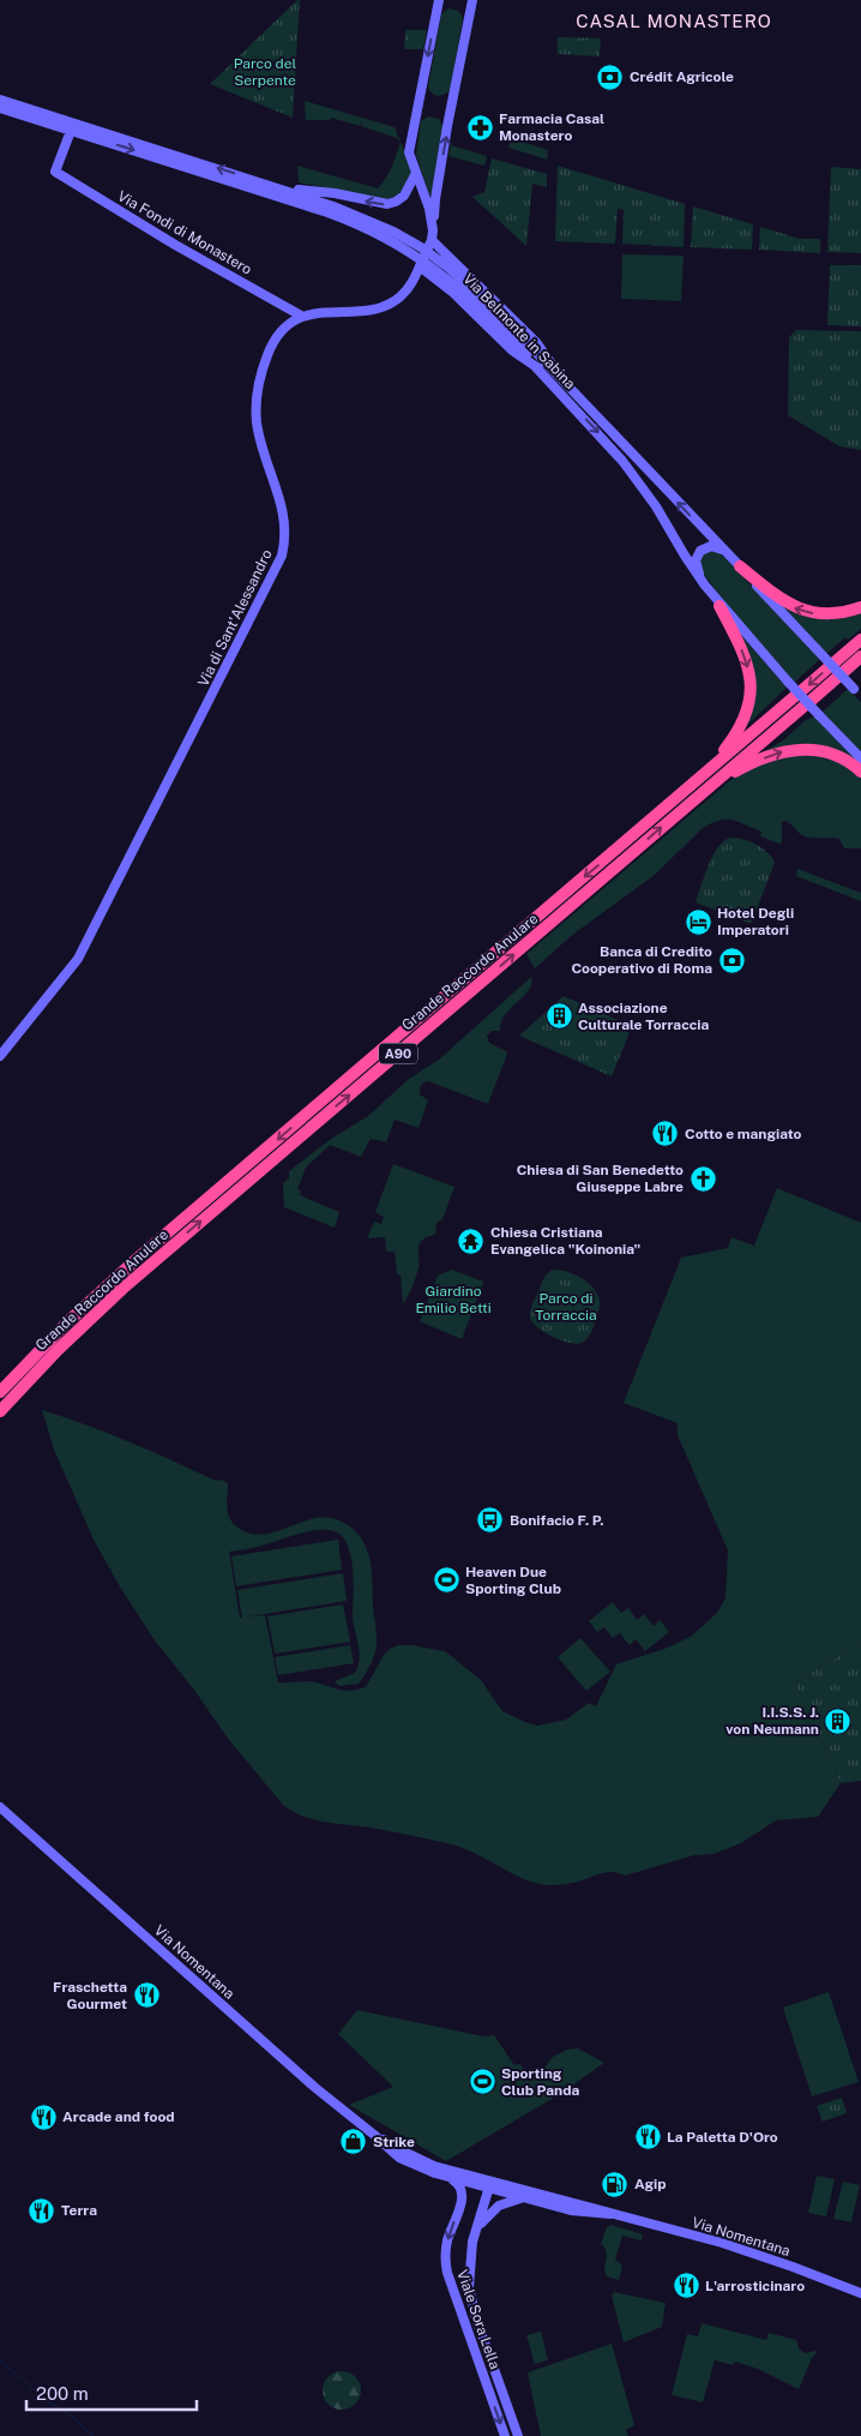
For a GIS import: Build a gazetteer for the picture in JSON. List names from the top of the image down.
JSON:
{
  "streets": {
    "highway": ["Grande Raccordo Anulare", "A90"],
    "main road": [
      "Via Fondi di Monastero",
      "Via Belmonte in Sabina",
      "Via di Sant'Alessandro",
      "Via Nomentana",
      "Viale Sora Lella"
    ]
  },
  "crossings": [
    ["Via Fondi di Monastero", "Via Belmonte in Sabina"],
    ["Via Fondi di Monastero", "Via di Sant'Alessandro"],
    ["Via Nomentana", "Viale Sora Lella"]
  ],
  "districts": ["CASAL MONASTERO"],
  "parks": ["Parco del Serpente", "Giardino Emilio Betti", "Parco di Torraccia"],
  "places": {
    "bank": ["Crédit Agricole", "Banca di Credito Cooperativo di Roma"],
    "pharmacy": ["Farmacia Casal Monastero"],
    "hotel": ["Hotel Degli Imperatori"],
    "building": ["Associazione Culturale Torraccia", "I.I.S.S. J. von Neumann"],
    "restaurant": [
      "Cotto e mangiato",
      "Fraschetta Gourmet",
      "Arcade and food",
      "La Paletta D'Oro",
      "Terra",
      "L'arrosticinaro"
    ],
    "church": ["Chiesa di San Benedetto Giuseppe Labre"],
    "temple": ["Chiesa Cristiana Evangelica \"Koinonia\""],
    "bus stop": ["Bonifacio F. P."],
    "sports": ["Heaven Due Sporting Club", "Sporting Club Panda"],
    "shop": ["Strike"],
    "fuel station": ["Agip"]
  },
  "scale_bar": "200 m"
}
